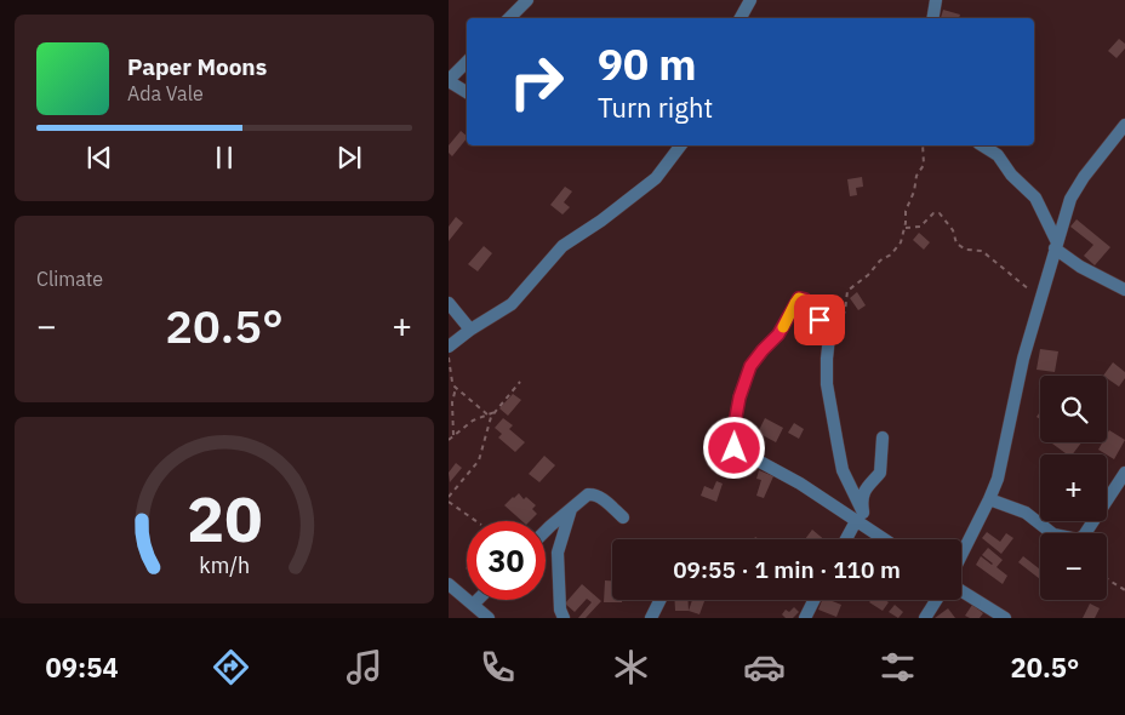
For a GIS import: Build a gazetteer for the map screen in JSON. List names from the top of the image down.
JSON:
{
  "page": {
    "turn": ["90 m", "Turn right"],
    "song": ["Paper Moons", "Ada Vale"],
    "tile": "Climate",
    "heat": ["−", "20.5°", "+"],
    "map_buttons": ["+", "−"],
    "limit": "30",
    "trip": "09:55 · 1 min · 110 m",
    "tabs": ["09:54", "20.5°"],
    "gauge": ["20", "km/h"]
  }
}
